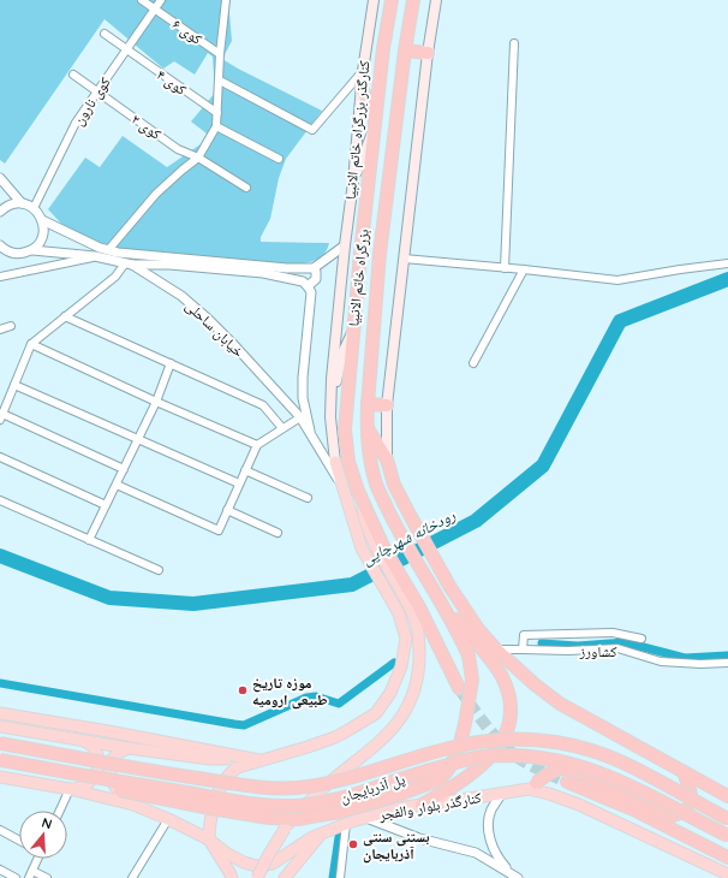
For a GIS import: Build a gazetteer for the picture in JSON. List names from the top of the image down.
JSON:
{
  "streets": {
    "highway": ["بزرگراه خاتم الانبیا", "پل آذربایجان"],
    "main road": ["کنارگذر بزرگراه خاتم الانبیا", "کنارگذر بلوار والفجر"],
    "street": [
      "کوی ۶",
      "کوی ۴",
      "کوی نارون",
      "کوی ۲",
      "خیابان ساحلی",
      "کشاورز"
    ]
  },
  "crossings": [
    ["کوی ۶", "کوی نارون"],
    ["کوی ۴", "کوی نارون"],
    ["کوی نارون", "کوی ۲"]
  ],
  "water": ["رودخانه شهرچایی"],
  "places": ["موزه تاریخ طبیعی ارومیه", "بستنی سنتی آذربایجان"],
  "north": "top"
}
